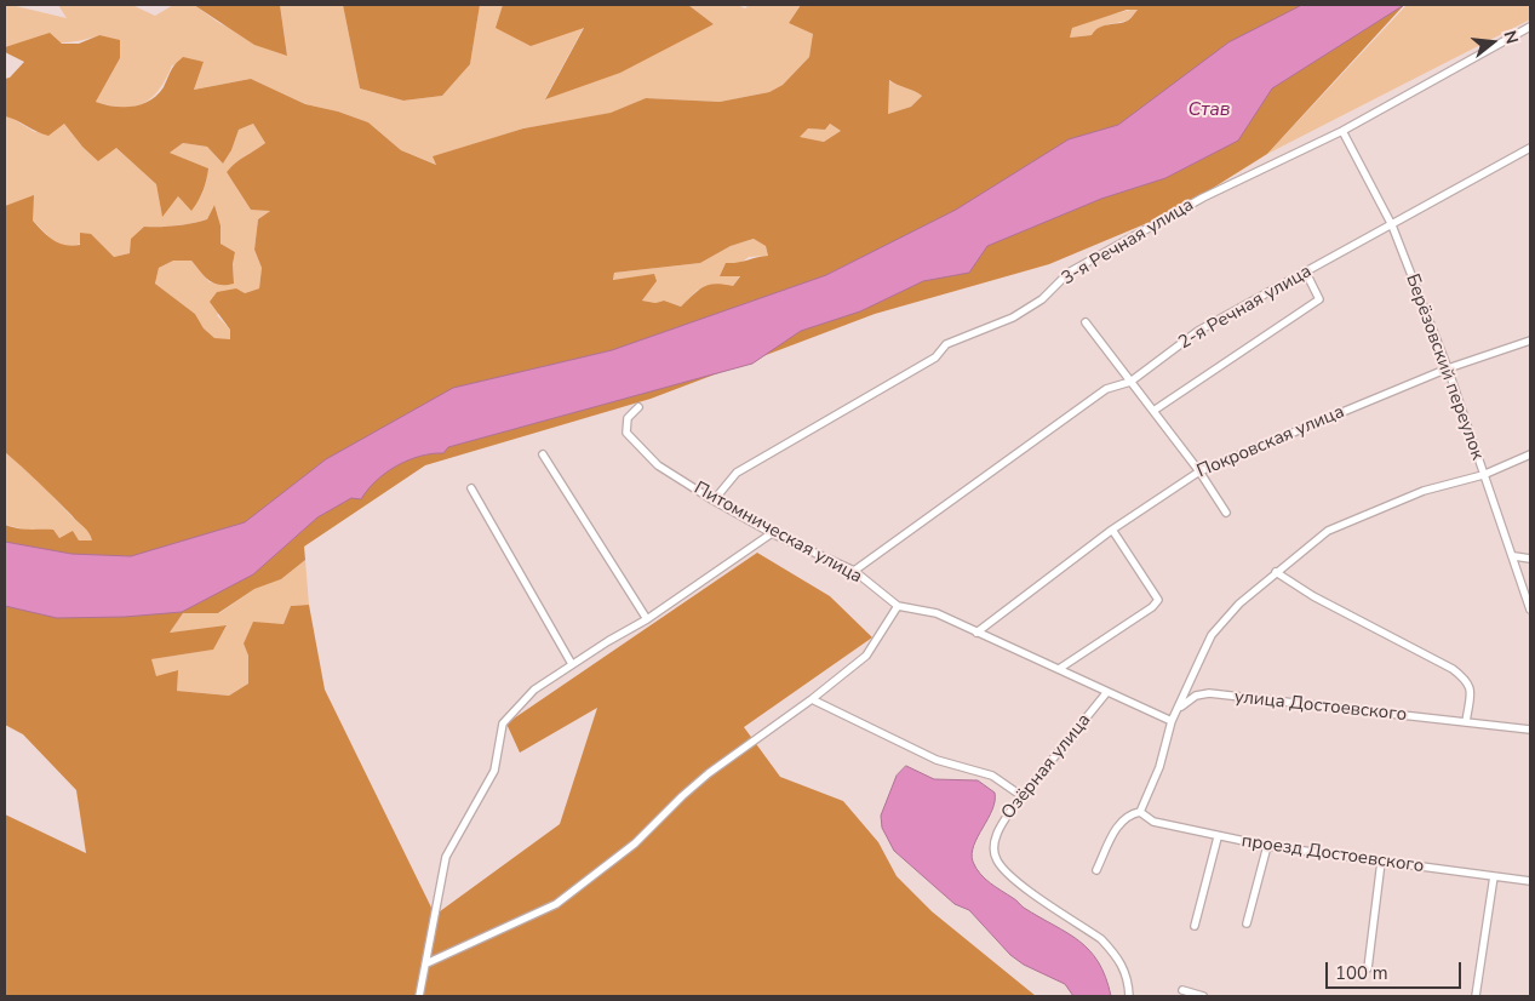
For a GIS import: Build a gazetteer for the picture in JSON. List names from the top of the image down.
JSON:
{
  "streets": {
    "street": [
      "3-я Речная улица",
      "2-я Речная улица",
      "Берёзовский переулок",
      "Покровская улица",
      "Питомническая улица",
      "улица Достоевского",
      "Озёрная улица",
      "проезд Достоевского"
    ]
  },
  "crossings": [
    ["3-я Речная улица", "Берёзовский переулок"],
    ["3-я Речная улица", "Питомническая улица"],
    ["2-я Речная улица", "Берёзовский переулок"],
    ["2-я Речная улица", "Питомническая улица"],
    ["Берёзовский переулок", "Покровская улица"],
    ["Покровская улица", "Питомническая улица"],
    ["Питомническая улица", "Озёрная улица"]
  ],
  "water": ["Став"],
  "scale_bar": "100 m",
  "north": "right"
}
